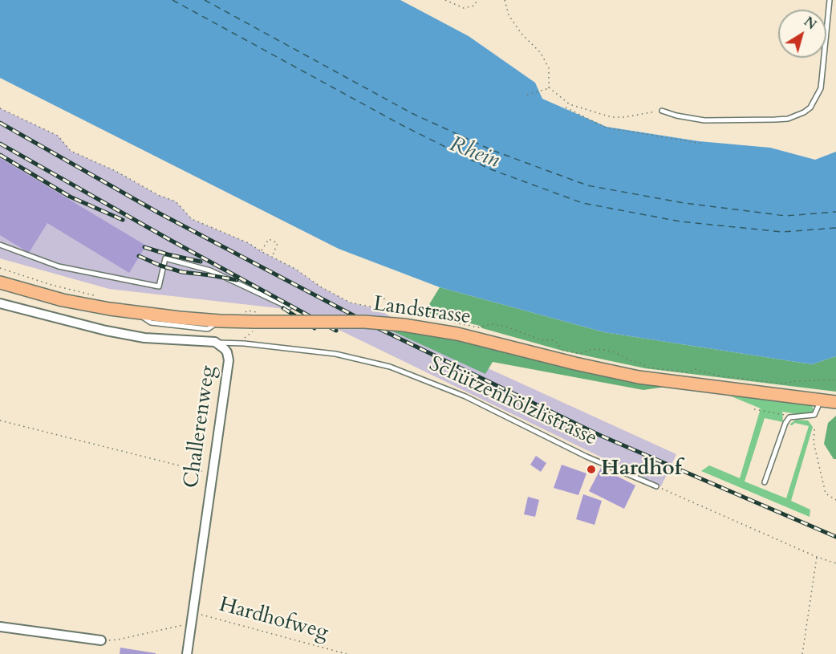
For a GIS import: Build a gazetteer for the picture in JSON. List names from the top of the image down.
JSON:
{
  "streets": {
    "main road": ["Landstrasse"],
    "street": ["Challerenweg"],
    "lane": ["Schützenhölzlistrasse"],
    "path": ["Hardhofweg"]
  },
  "crossings": [
    ["Schützenhölzlistrasse", "Challerenweg"],
    ["Challerenweg", "Hardhofweg"]
  ],
  "water": ["Rhein"],
  "places": ["Hardhof"],
  "north": "top right"
}
